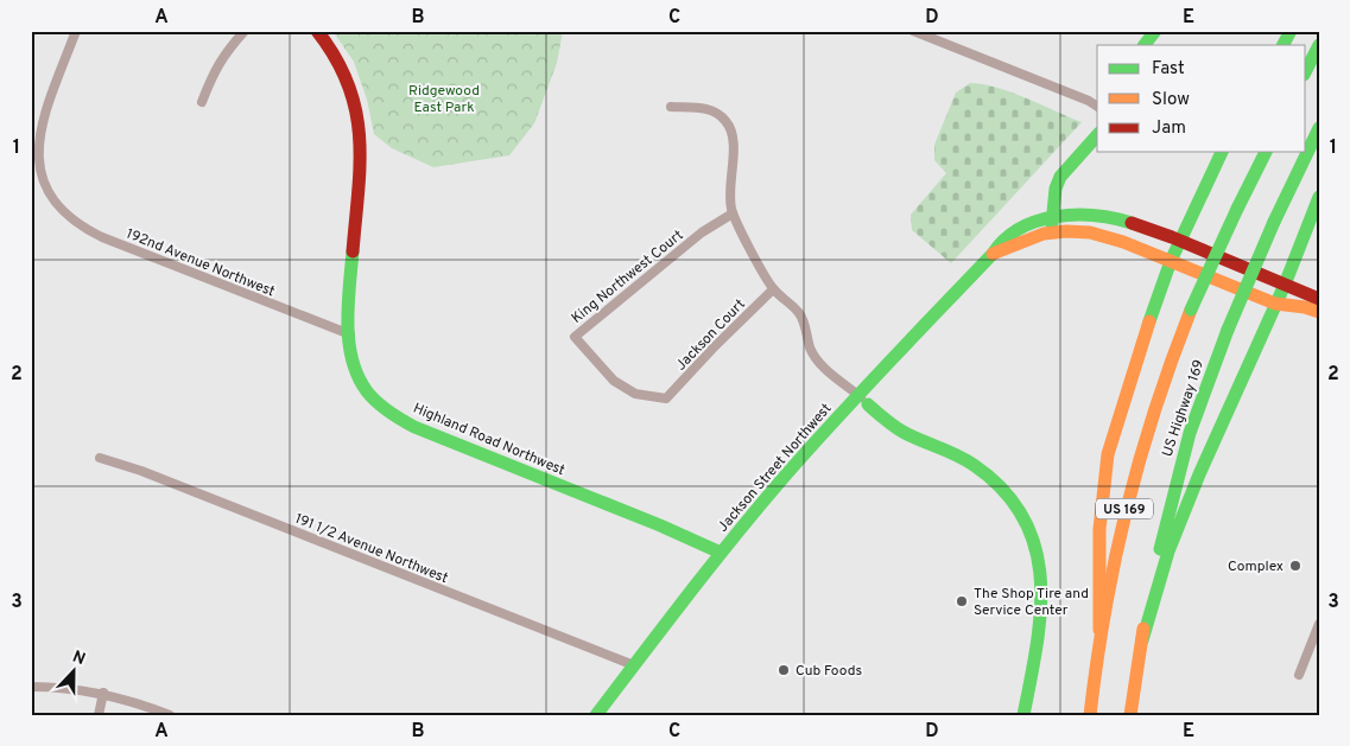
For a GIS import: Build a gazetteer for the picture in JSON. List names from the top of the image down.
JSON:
{
  "streets": {
    "main road": [
      "US Highway 169",
      "Highland Road Northwest",
      "Jackson Street Northwest",
      "US 169"
    ],
    "street": [
      "192nd Avenue Northwest",
      "King Northwest Court",
      "Jackson Court",
      "191 1/2 Avenue Northwest"
    ]
  },
  "crossings": [
    ["192nd Avenue Northwest", "Highland Road Northwest"],
    ["King Northwest Court", "Jackson Court"],
    ["Highland Road Northwest", "Jackson Street Northwest"],
    ["Jackson Street Northwest", "191 1/2 Avenue Northwest"]
  ],
  "parks": ["Ridgewood East Park"],
  "places": ["Complex", "The Shop Tire and Service Center", "Cub Foods"],
  "legend": ["Fast", "Slow", "Jam"],
  "north": "top",
  "grid": {
    "columns": [
      "A",
      "B",
      "C",
      "D",
      "E"
    ],
    "rows": ["1", "2", "3"]
  }
}
